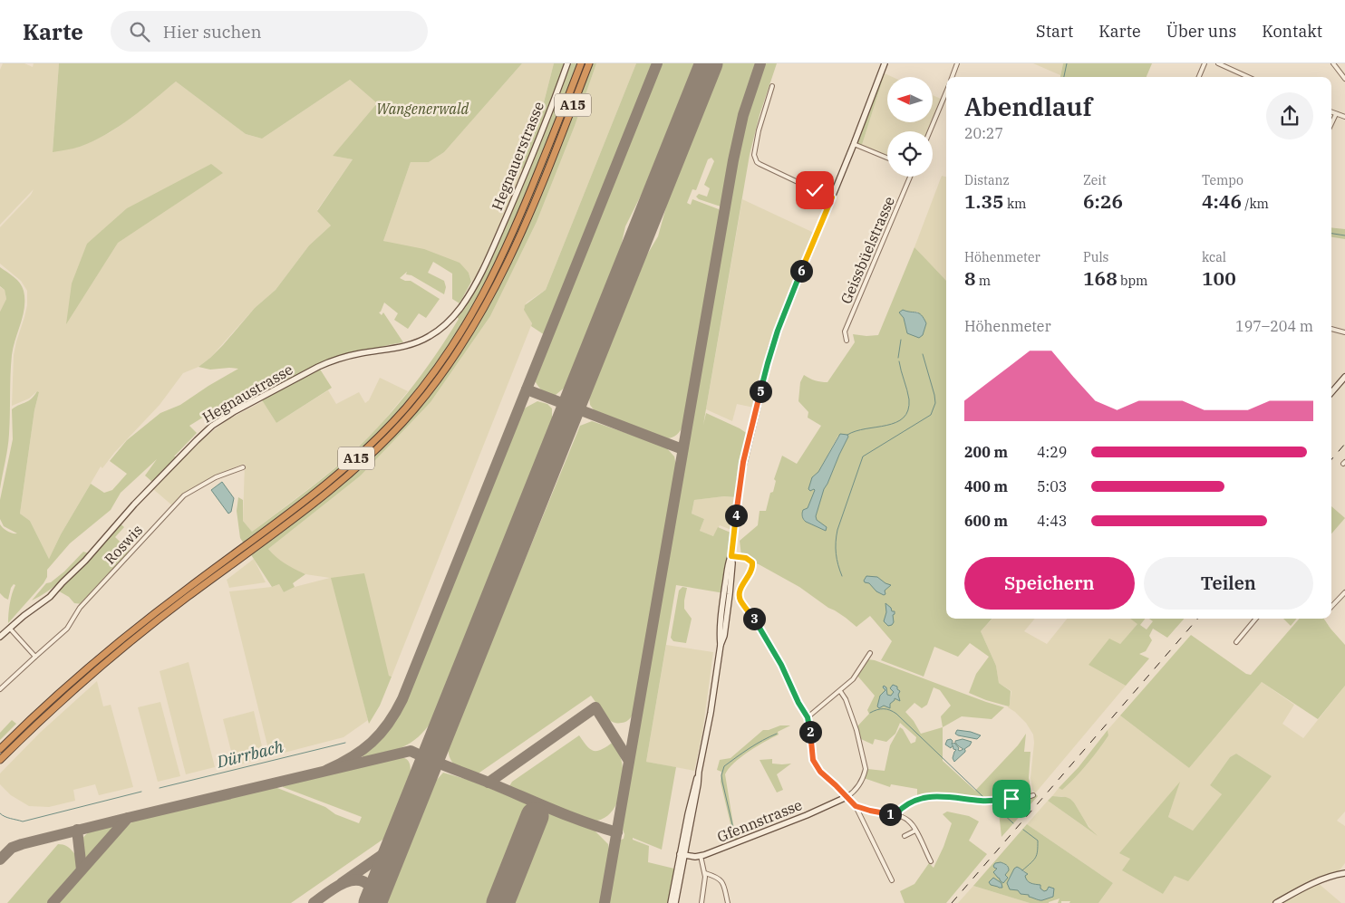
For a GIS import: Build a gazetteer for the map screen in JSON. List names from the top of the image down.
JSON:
{
  "streets": {
    "highway": ["A15"],
    "street": [
      "Hegnauerstrasse",
      "Geissbüelstrasse",
      "Hegnaustrasse",
      "Roswis",
      "Gfennstrasse"
    ]
  },
  "crossings": [
    ["Hegnauerstrasse", "Hegnaustrasse"]
  ],
  "water": ["Dürrbach"],
  "parks": ["Wangenerwald"],
  "north": "left",
  "page": {
    "header": "Karte",
    "search": "Hier suchen",
    "nav": [
      "Start",
      "Karte",
      "Über uns",
      "Kontakt"
    ],
    "heading": ["Abendlauf", "20:27"],
    "stats": [
      ["Distanz", "1.35 km"],
      ["Zeit", "6:26"],
      ["Tempo", "4:46 /km"],
      ["Höhenmeter", "8 m"],
      ["Puls", "168 bpm"],
      ["kcal", "100"]
    ],
    "pins": [
      "6",
      "5",
      "4",
      "3",
      "2",
      "1"
    ],
    "chart": ["Höhenmeter", "197–204 m"],
    "list": [
      {
        "name": "200 m",
        "note": "4:29"
      },
      {
        "name": "400 m",
        "note": "5:03"
      },
      {
        "name": "600 m",
        "note": "4:43"
      }
    ],
    "buttons": ["Speichern", "Teilen"]
  }
}
